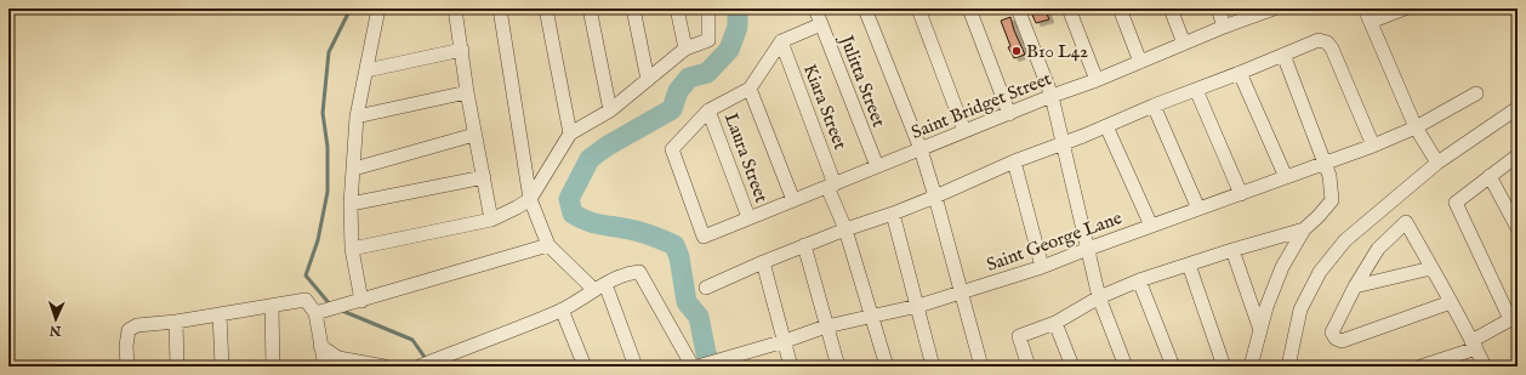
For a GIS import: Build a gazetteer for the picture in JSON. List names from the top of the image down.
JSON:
{
  "streets": {
    "street": [
      "Julitta Street",
      "Saint Bridget Street",
      "Kiara Street",
      "Laura Street",
      "Saint George Lane"
    ]
  },
  "crossings": [
    ["Julitta Street", "Saint Bridget Street"],
    ["Saint Bridget Street", "Kiara Street"],
    ["Saint Bridget Street", "Laura Street"],
    ["Kiara Street", "Saint George Lane"]
  ],
  "places": ["B10 L42"],
  "north": "bottom"
}
